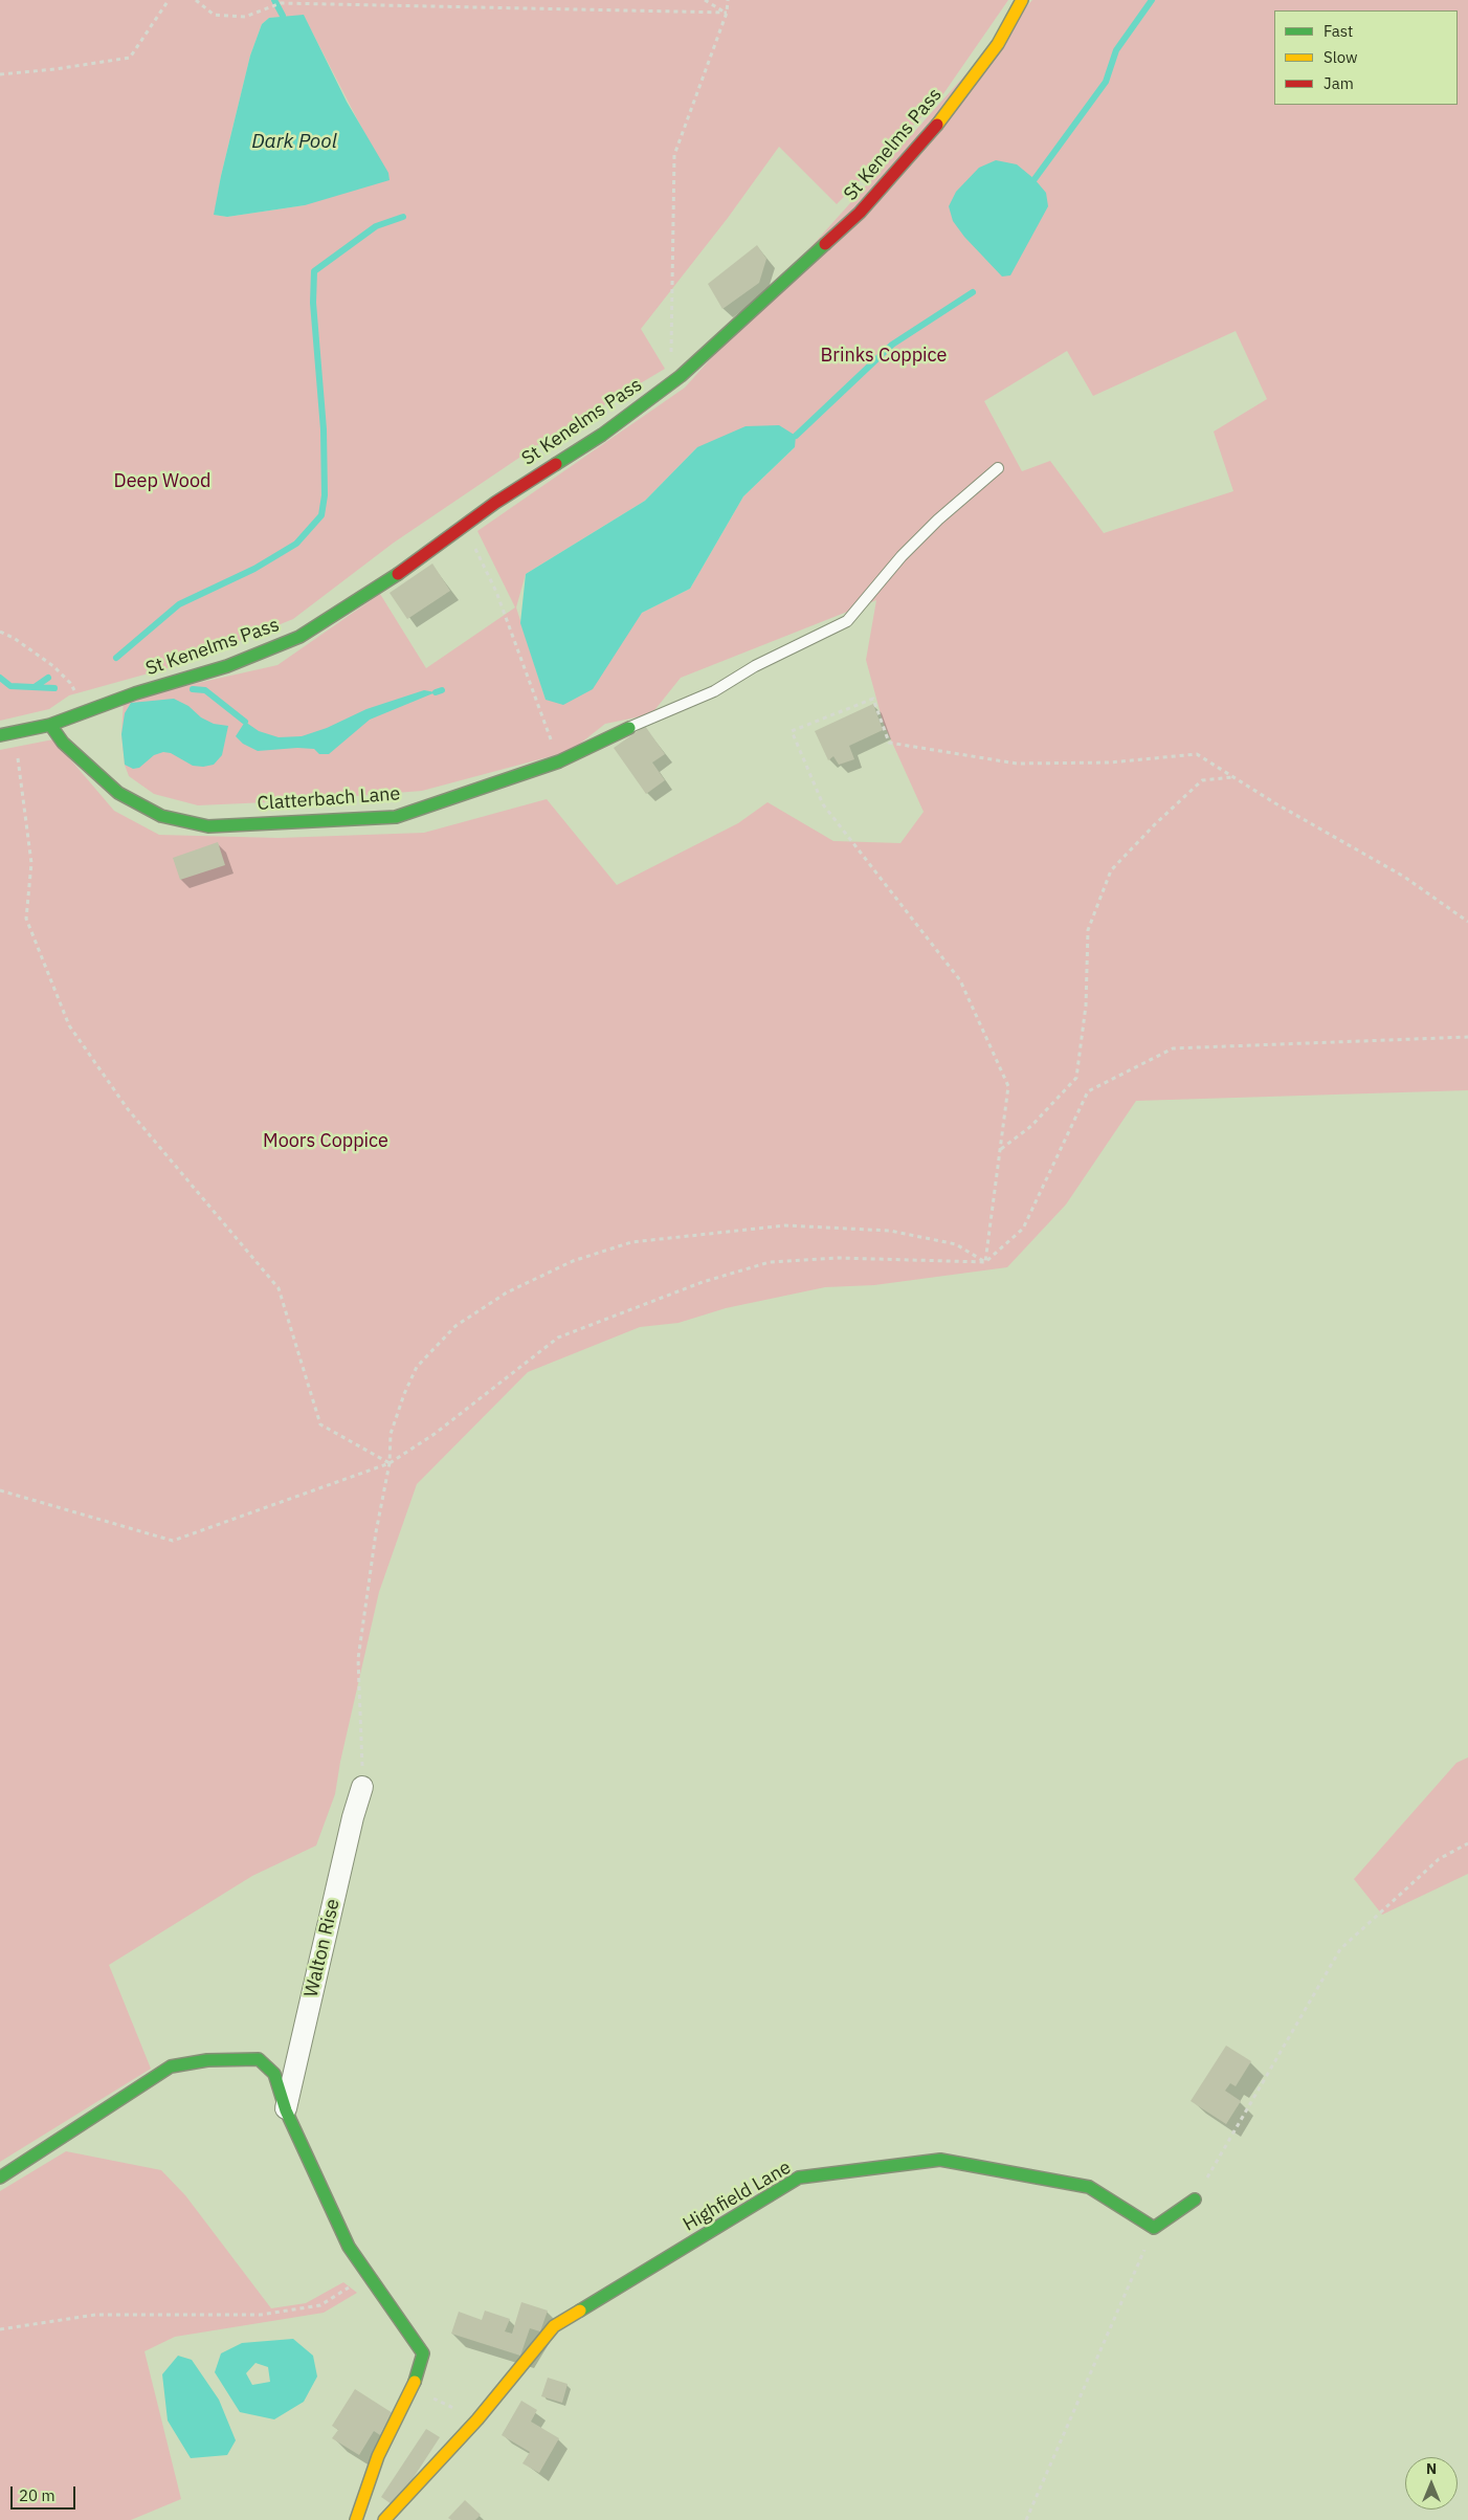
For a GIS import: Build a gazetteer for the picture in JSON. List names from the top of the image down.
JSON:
{
  "streets": {
    "street": [
      "St Kenelms Pass",
      "Clatterbach Lane",
      "Walton Rise",
      "Highfield Lane"
    ]
  },
  "crossings": [
    ["St Kenelms Pass", "Clatterbach Lane"]
  ],
  "water": ["Dark Pool"],
  "parks": ["Brinks Coppice", "Deep Wood", "Moors Coppice"],
  "legend": ["Fast", "Slow", "Jam"],
  "scale_bar": "20 m",
  "north": "top"
}
